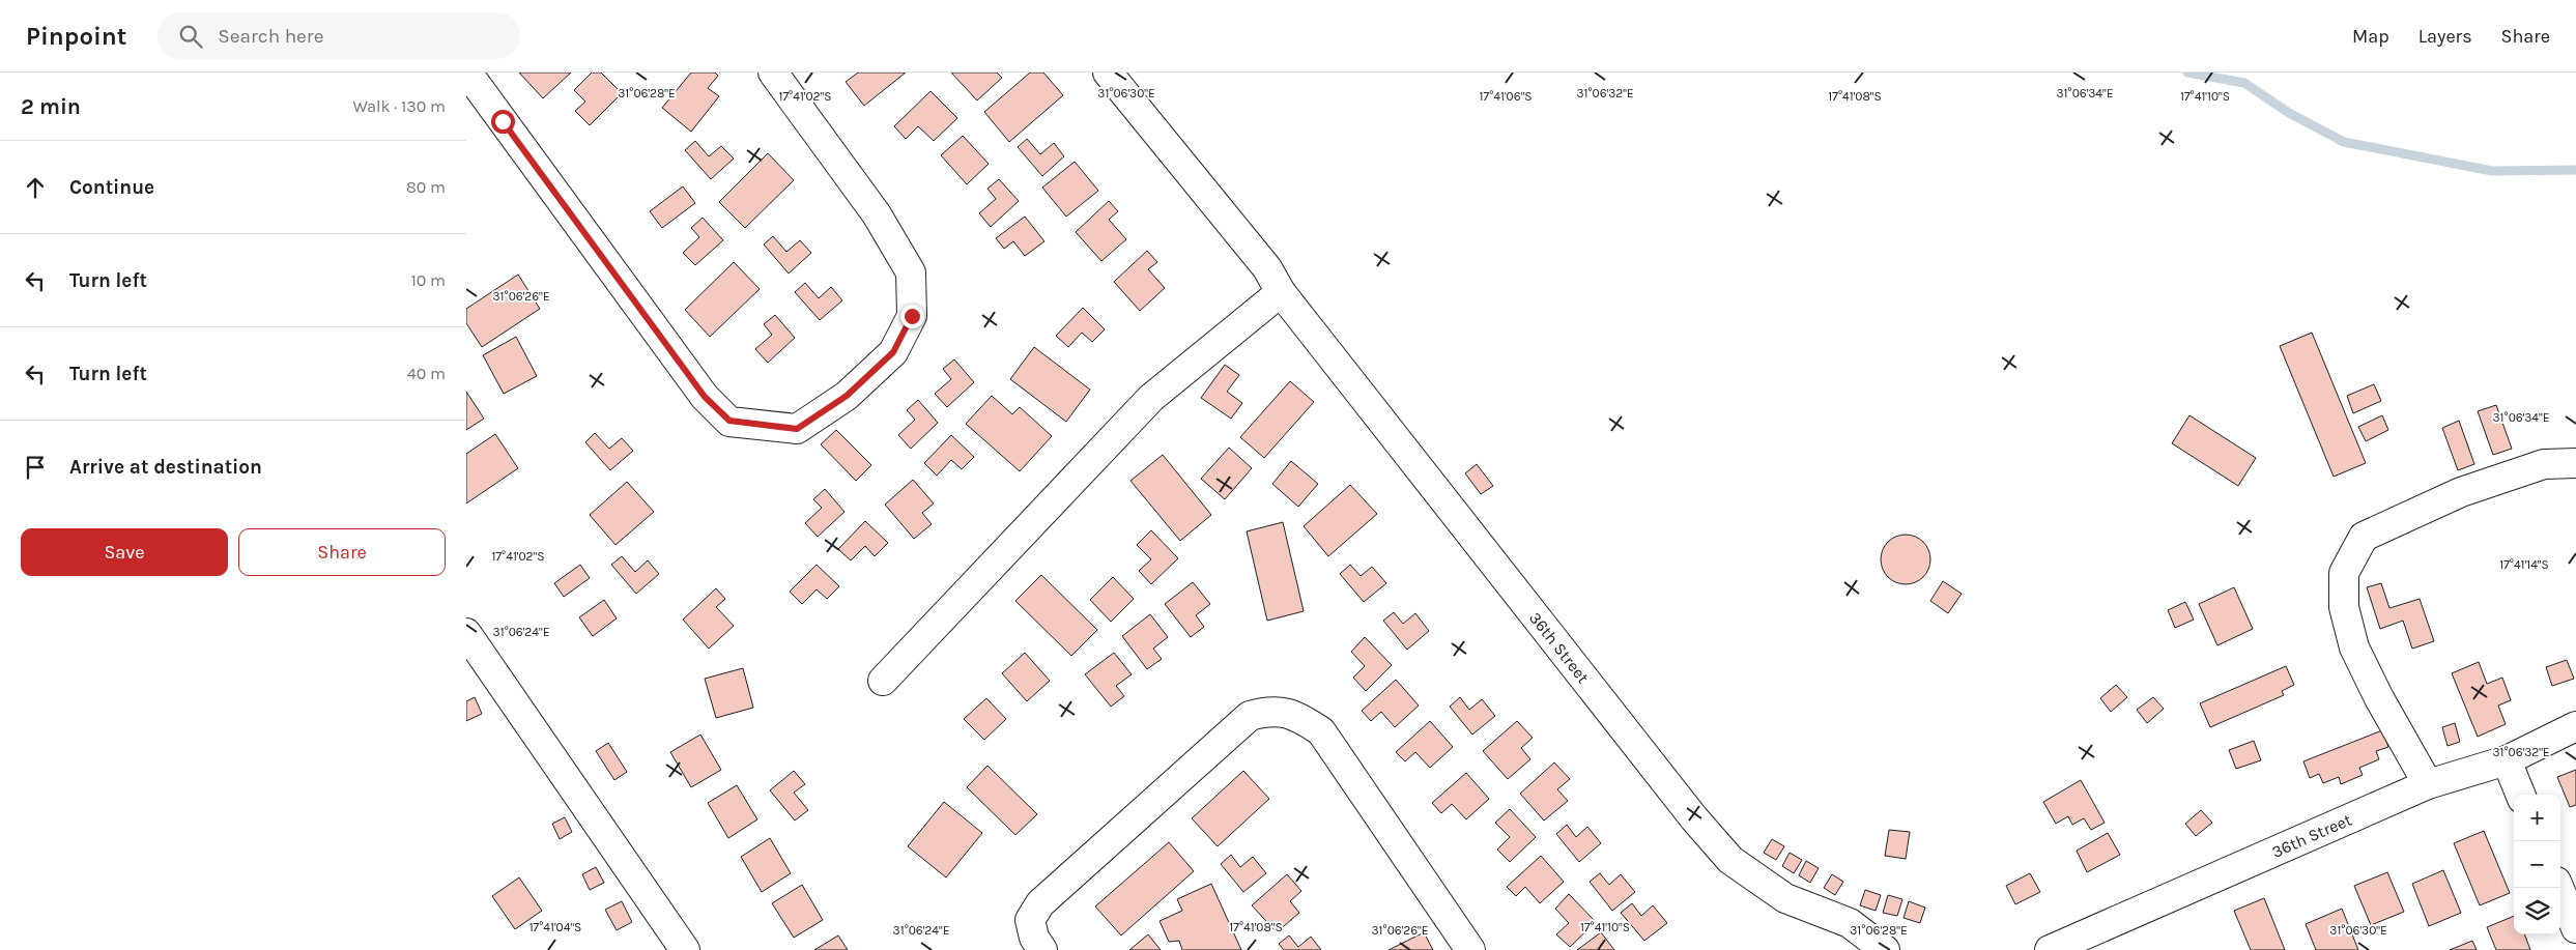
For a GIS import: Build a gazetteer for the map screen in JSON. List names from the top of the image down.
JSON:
{
  "streets": {
    "street": ["36th Street"]
  },
  "page": {
    "header": "Pinpoint",
    "search": "Search here",
    "nav": ["Map", "Layers", "Share"],
    "heading": ["2 min", "Walk · 130 m"],
    "list": [
      ["Continue", "80 m"],
      ["Turn left", "10 m"],
      ["Turn left", "40 m"],
      "Arrive at destination"
    ],
    "buttons": ["Save", "Share"],
    "map_buttons": ["+", "−"]
  },
  "coordinates": [
    "31°06'28\"E",
    "31°06'30\"E",
    "31°06'32\"E",
    "31°06'34\"E",
    "17°41'02\"S",
    "17°41'06\"S",
    "17°41'08\"S",
    "17°41'10\"S",
    "31°06'26\"E",
    "17°41'14\"S",
    "31°06'24\"E",
    "17°41'04\"S"
  ]
}
